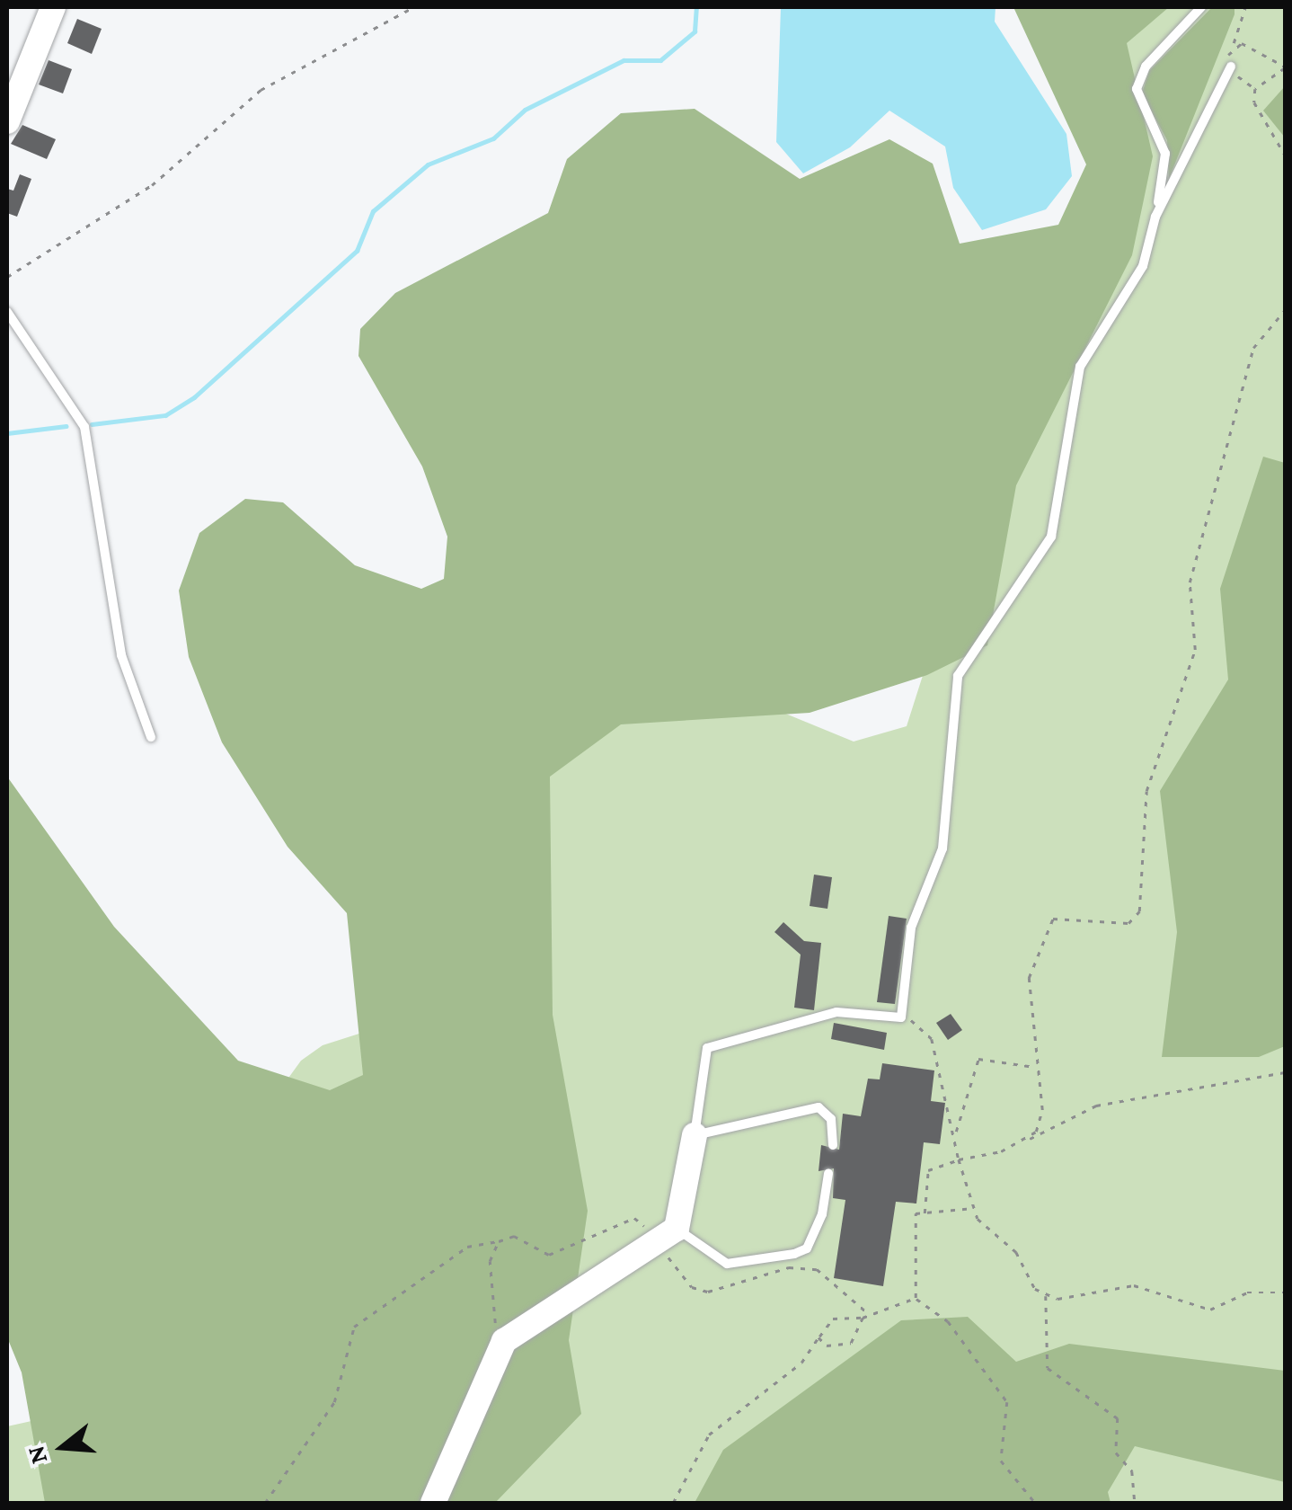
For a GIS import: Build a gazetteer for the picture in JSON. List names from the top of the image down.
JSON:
{
  "north": "left"
}
